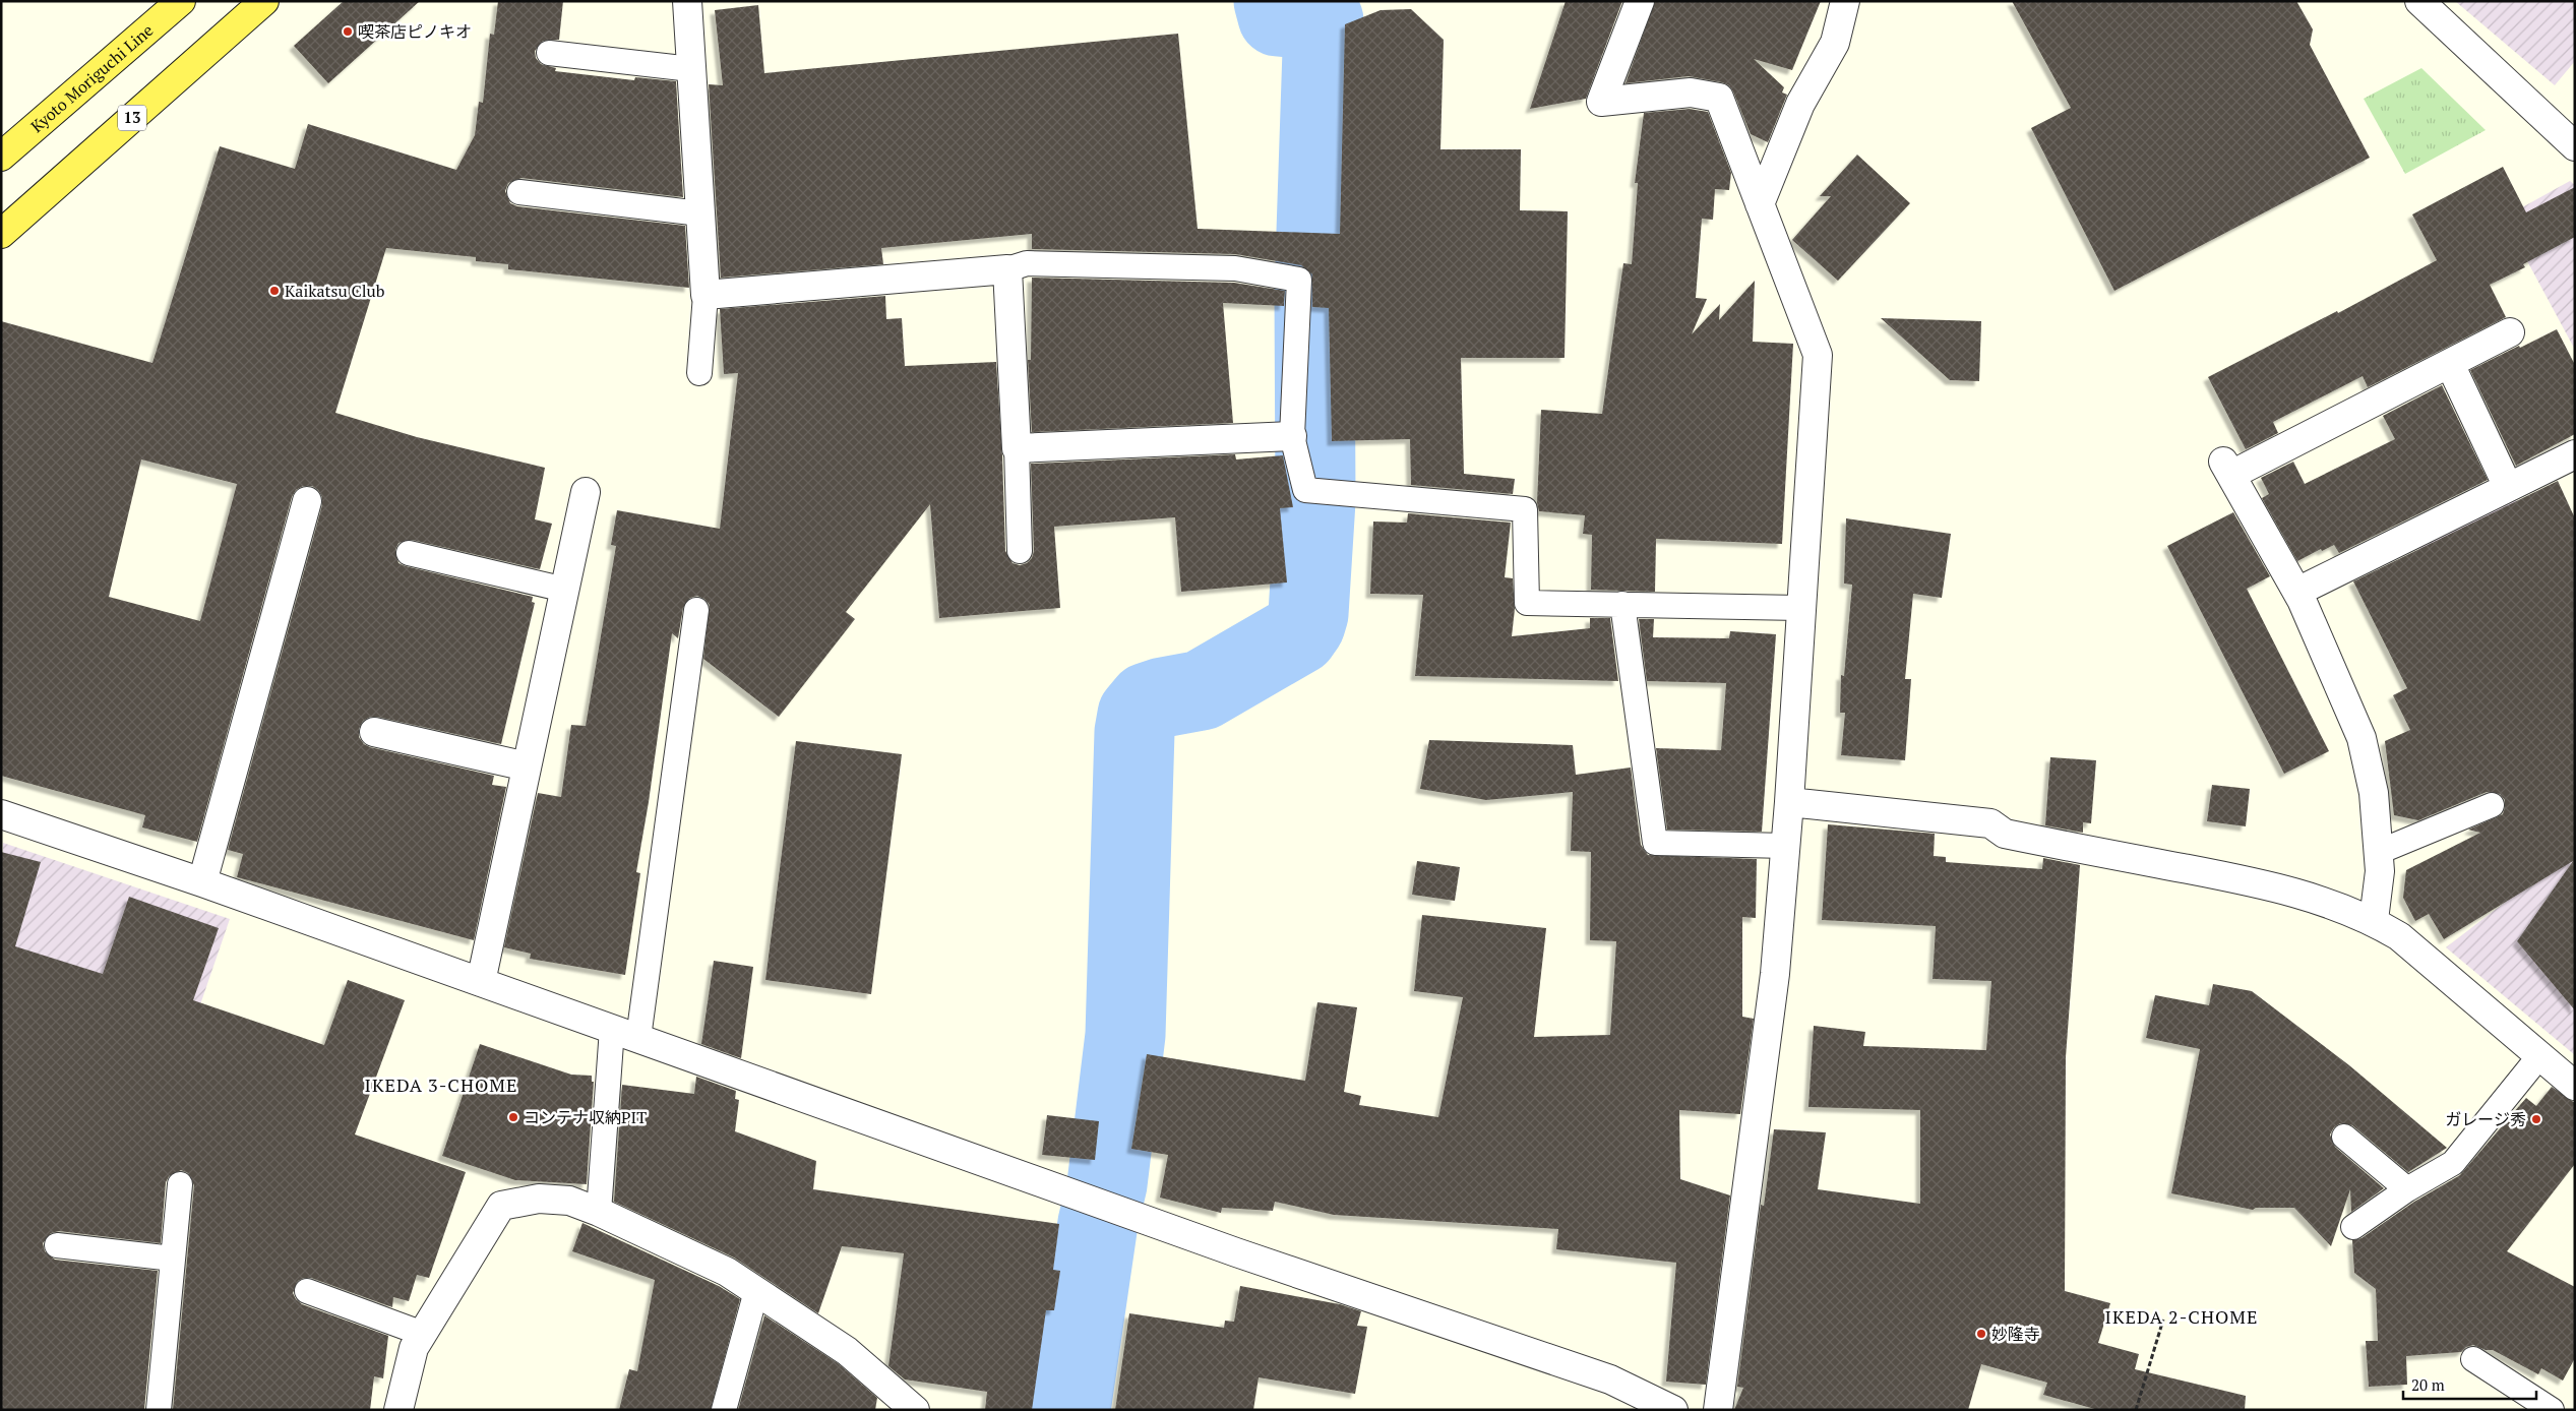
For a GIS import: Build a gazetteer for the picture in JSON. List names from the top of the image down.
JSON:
{
  "streets": {
    "main road": ["Kyoto Moriguchi Line", "13"]
  },
  "districts": ["IKEDA 3-CHOME", "IKEDA 2-CHOME"],
  "places": [
    "喫茶店ピノキオ",
    "Kaikatsu Club",
    "コンテナ収納PIT",
    "ガレージ秀",
    "妙隆寺"
  ],
  "scale_bar": "20 m"
}
